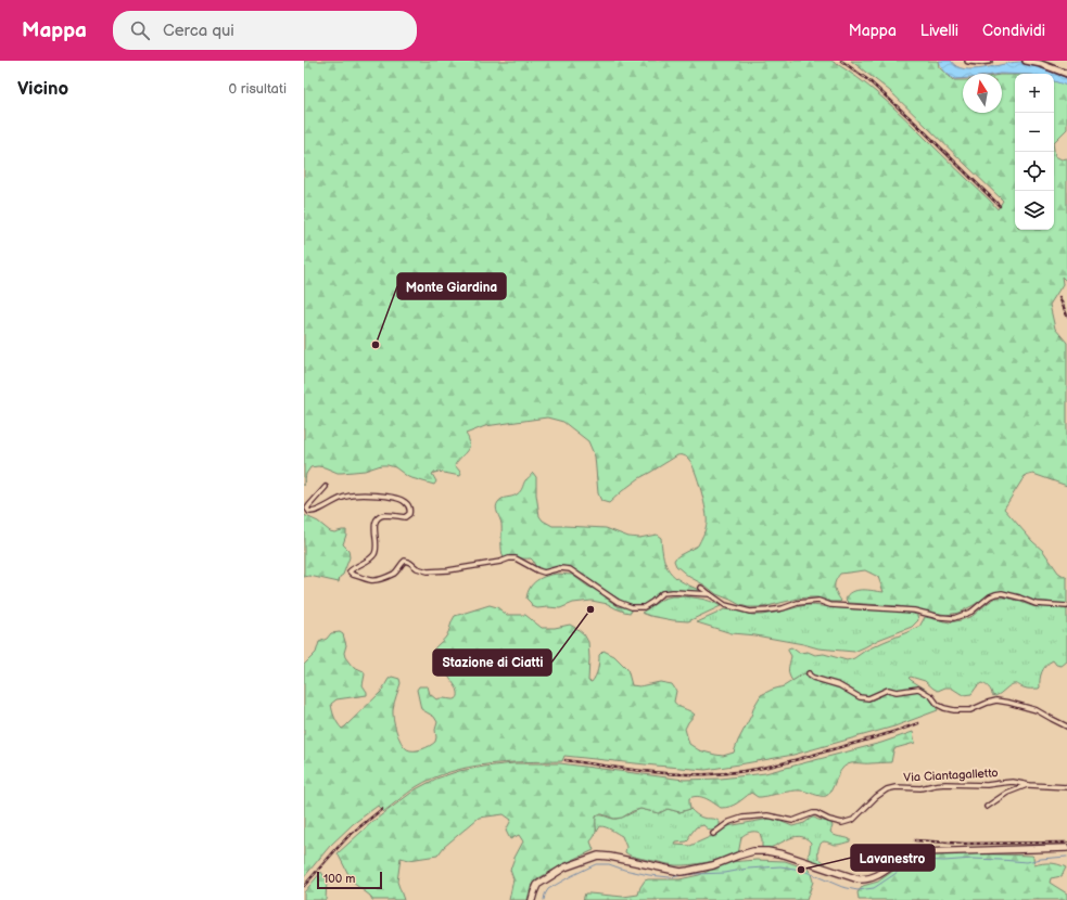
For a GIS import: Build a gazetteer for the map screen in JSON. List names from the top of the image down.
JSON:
{
  "streets": {
    "street": ["Via Ciantagalletto"]
  },
  "places": ["Monte Giardina", "Stazione di Ciatti", "Lavanestro"],
  "scale_bar": "100 m",
  "north": "top",
  "page": {
    "header": "Mappa",
    "search": "Cerca qui",
    "nav": ["Mappa", "Livelli", "Condividi"],
    "heading": ["Vicino", "0 risultati"],
    "map_buttons": ["+", "−"],
    "scale": "100 m"
  }
}
